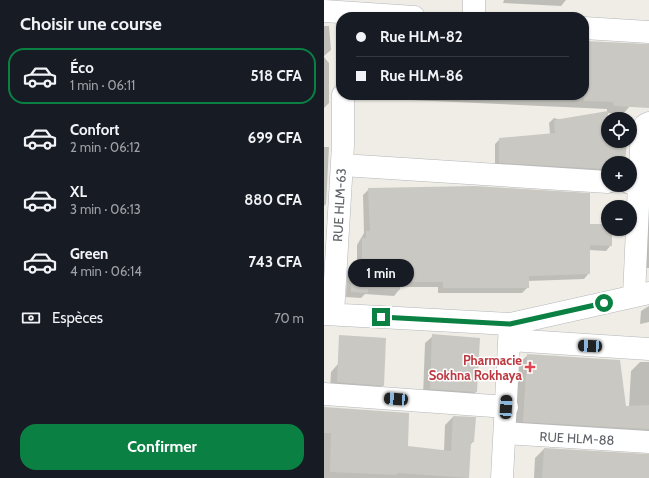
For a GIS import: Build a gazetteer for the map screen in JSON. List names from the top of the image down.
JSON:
{
  "streets": {
    "street": ["RUE HLM-63", "RUE HLM-88"]
  },
  "places": {
    "health": ["Pharmacie Sokhna Rokhaya"]
  },
  "page": {
    "heading": "Choisir une course",
    "banner": ["Rue HLM-82", "Rue HLM-86"],
    "list": [
      {
        "name": "Éco",
        "note": "1 min · 06:11",
        "value": "518 CFA"
      },
      {
        "name": "Confort",
        "note": "2 min · 06:12",
        "value": "699 CFA"
      },
      {
        "name": "XL",
        "note": "3 min · 06:13",
        "value": "880 CFA"
      },
      {
        "name": "Green",
        "note": "4 min · 06:14",
        "value": "743 CFA"
      }
    ],
    "map_buttons": ["+", "−"],
    "bubble": "1 min",
    "pay": ["Espèces", "70 m"],
    "buttons": "Confirmer"
  }
}
